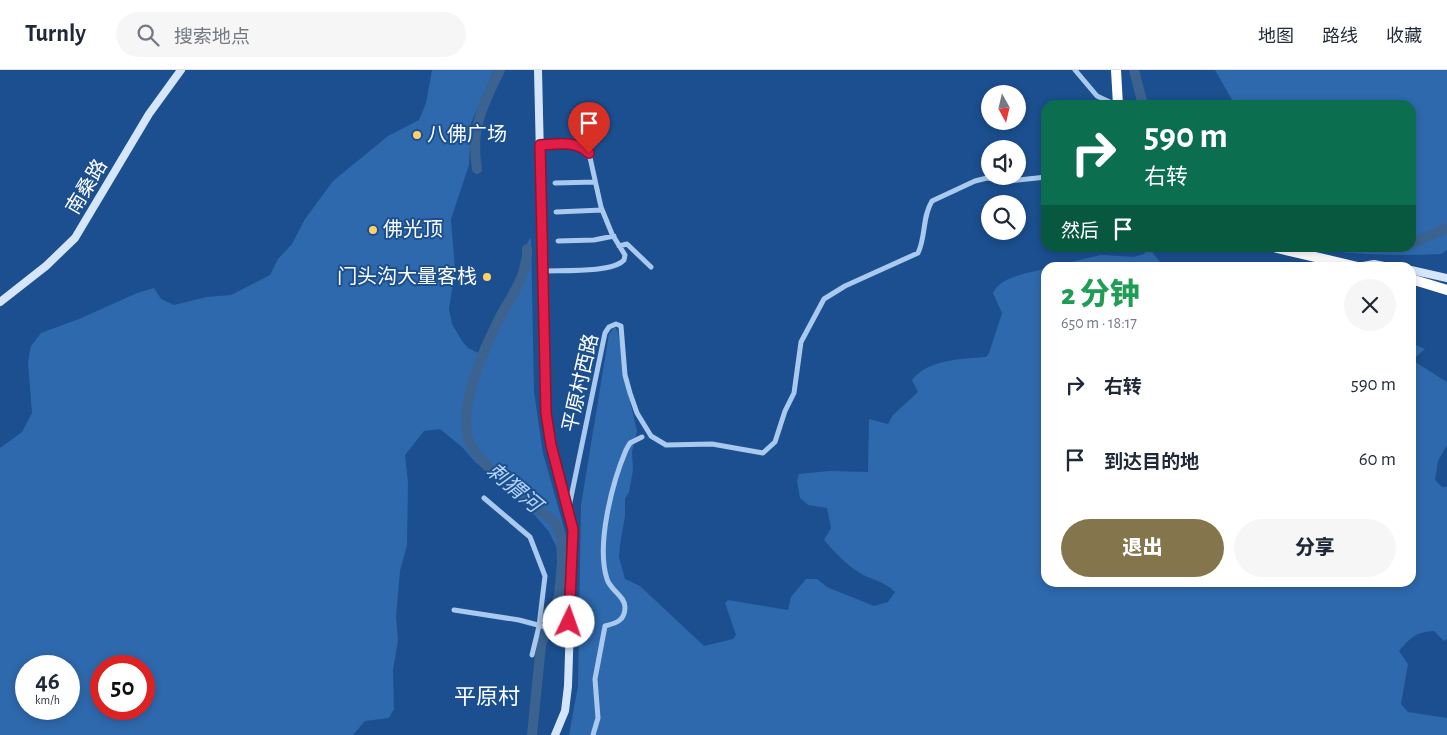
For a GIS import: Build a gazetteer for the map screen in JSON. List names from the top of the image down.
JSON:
{
  "streets": {
    "main road": ["南桑路"],
    "street": ["平原村西路"]
  },
  "districts": ["平原村"],
  "water": ["刺猬河"],
  "places": ["八佛广场", "佛光顶", "门头沟大量客栈"],
  "north": "bottom",
  "page": {
    "header": "Turnly",
    "search": "搜索地点",
    "nav": ["地图", "路线", "收藏"],
    "turn": ["590 m", "右转"],
    "then": "然后",
    "heading": ["2 分钟", "650 m · 18:17"],
    "list": [
      {
        "name": "右转",
        "value": "590 m"
      },
      {
        "name": "到达目的地",
        "value": "60 m"
      }
    ],
    "buttons": ["退出", "分享"],
    "speed": "46 km/h",
    "limit": "50"
  }
}
